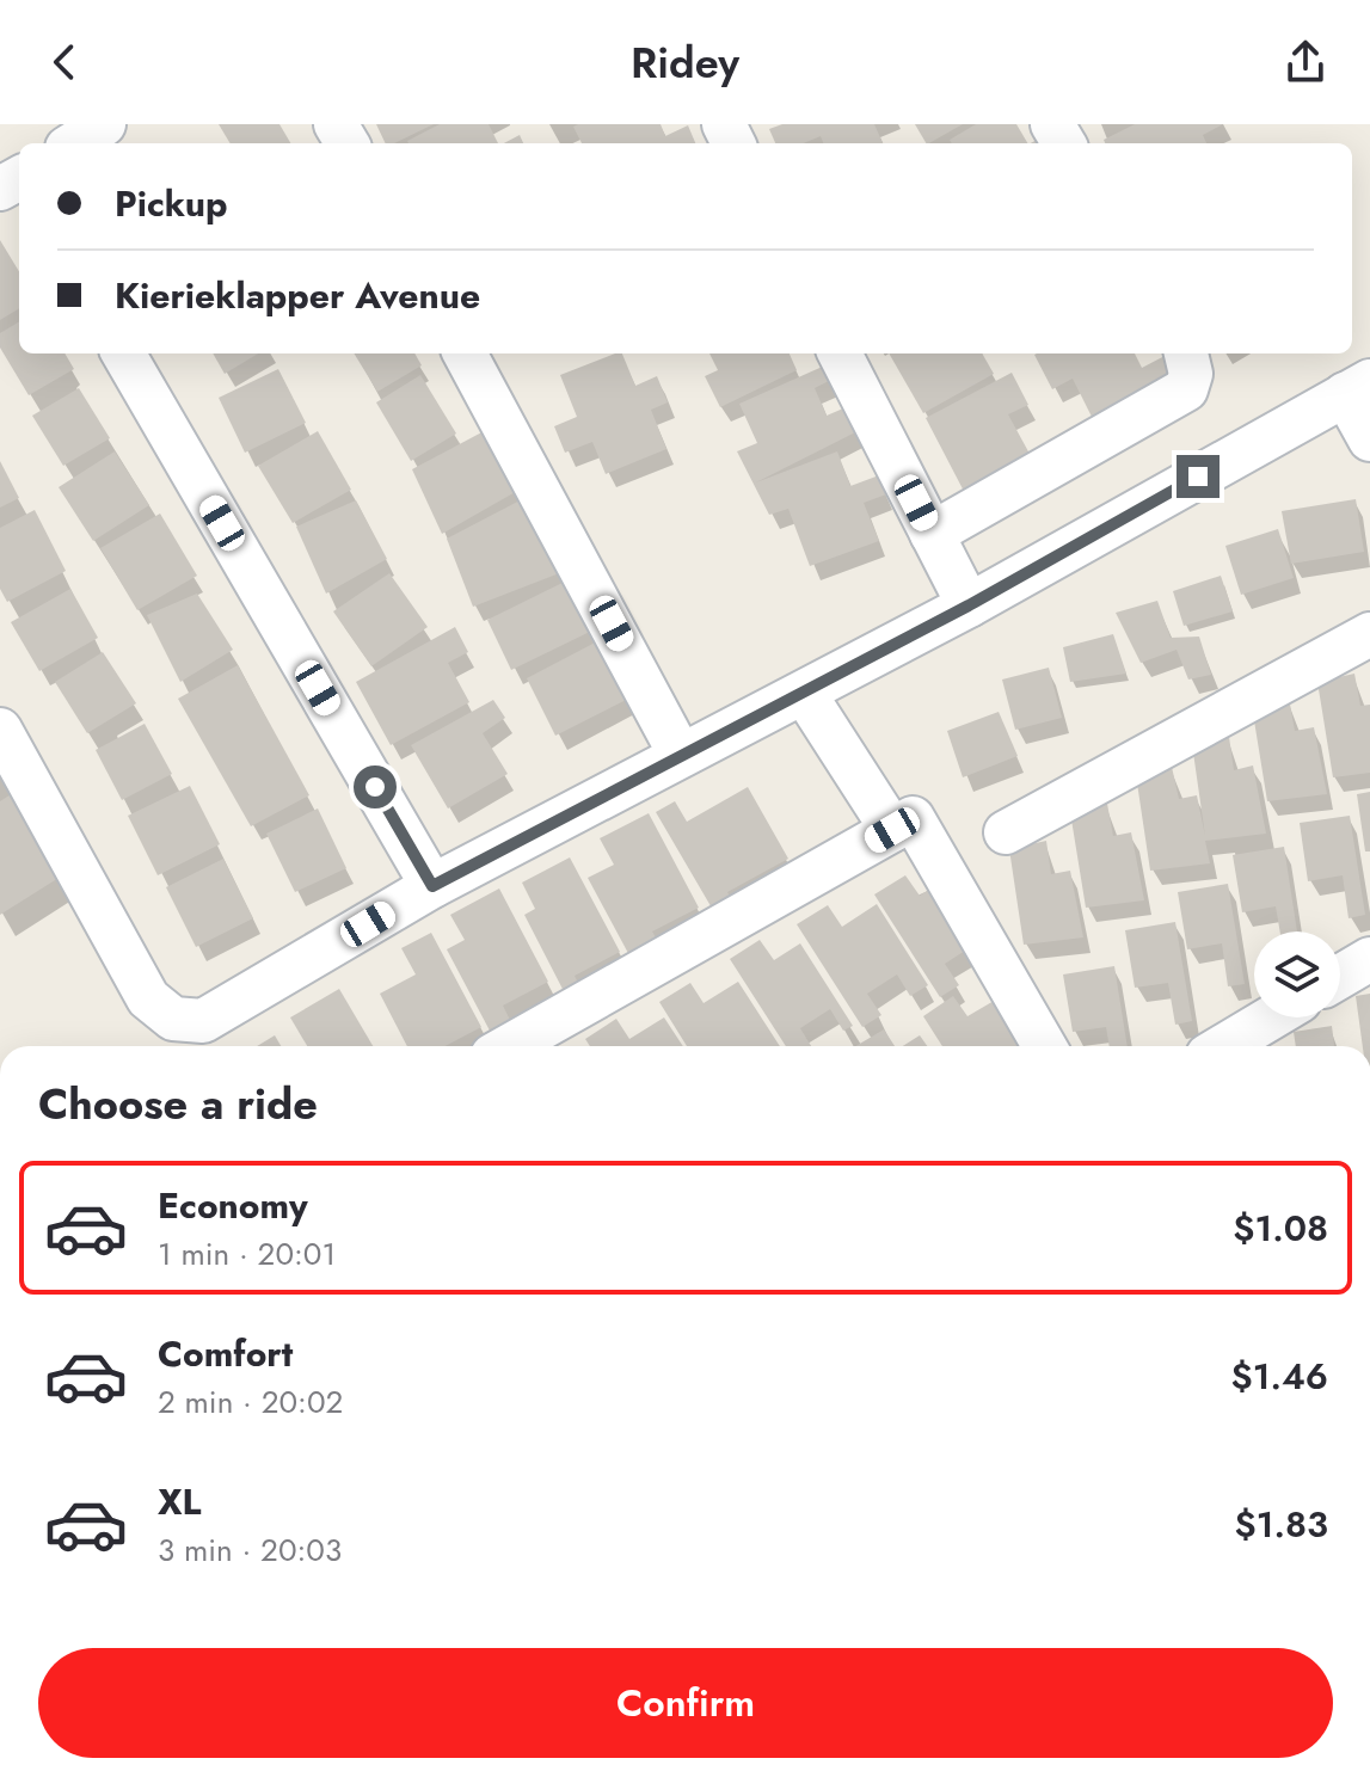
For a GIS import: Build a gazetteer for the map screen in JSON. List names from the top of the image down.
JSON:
{
  "page": {
    "header": "Ridey",
    "banner": ["Pickup", "Kierieklapper Avenue"],
    "heading": "Choose a ride",
    "list": [
      {
        "name": "Economy",
        "note": "1 min · 20:01",
        "value": "$1.08"
      },
      {
        "name": "Comfort",
        "note": "2 min · 20:02",
        "value": "$1.46"
      },
      {
        "name": "XL",
        "note": "3 min · 20:03",
        "value": "$1.83"
      }
    ],
    "buttons": "Confirm"
  }
}
